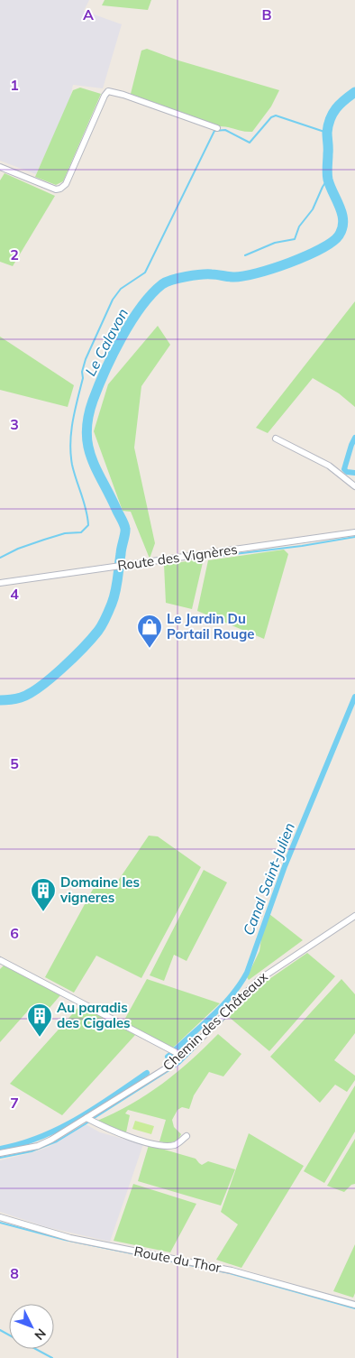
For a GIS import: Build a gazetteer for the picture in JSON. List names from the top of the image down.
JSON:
{
  "streets": {
    "street": ["Route des Vignères", "Chemin des Châteaux", "Route du Thor"]
  },
  "water": ["Le Calavon", "Canal Saint-Julien"],
  "places": {
    "shop": ["Le Jardin Du Portail Rouge"],
    "building": ["Domaine les vigneres", "Au paradis des Cigales"]
  },
  "north": "bottom right",
  "grid": {
    "columns": ["A", "B"],
    "rows": [
      "1",
      "2",
      "3",
      "4",
      "5",
      "6",
      "7",
      "8"
    ]
  }
}
